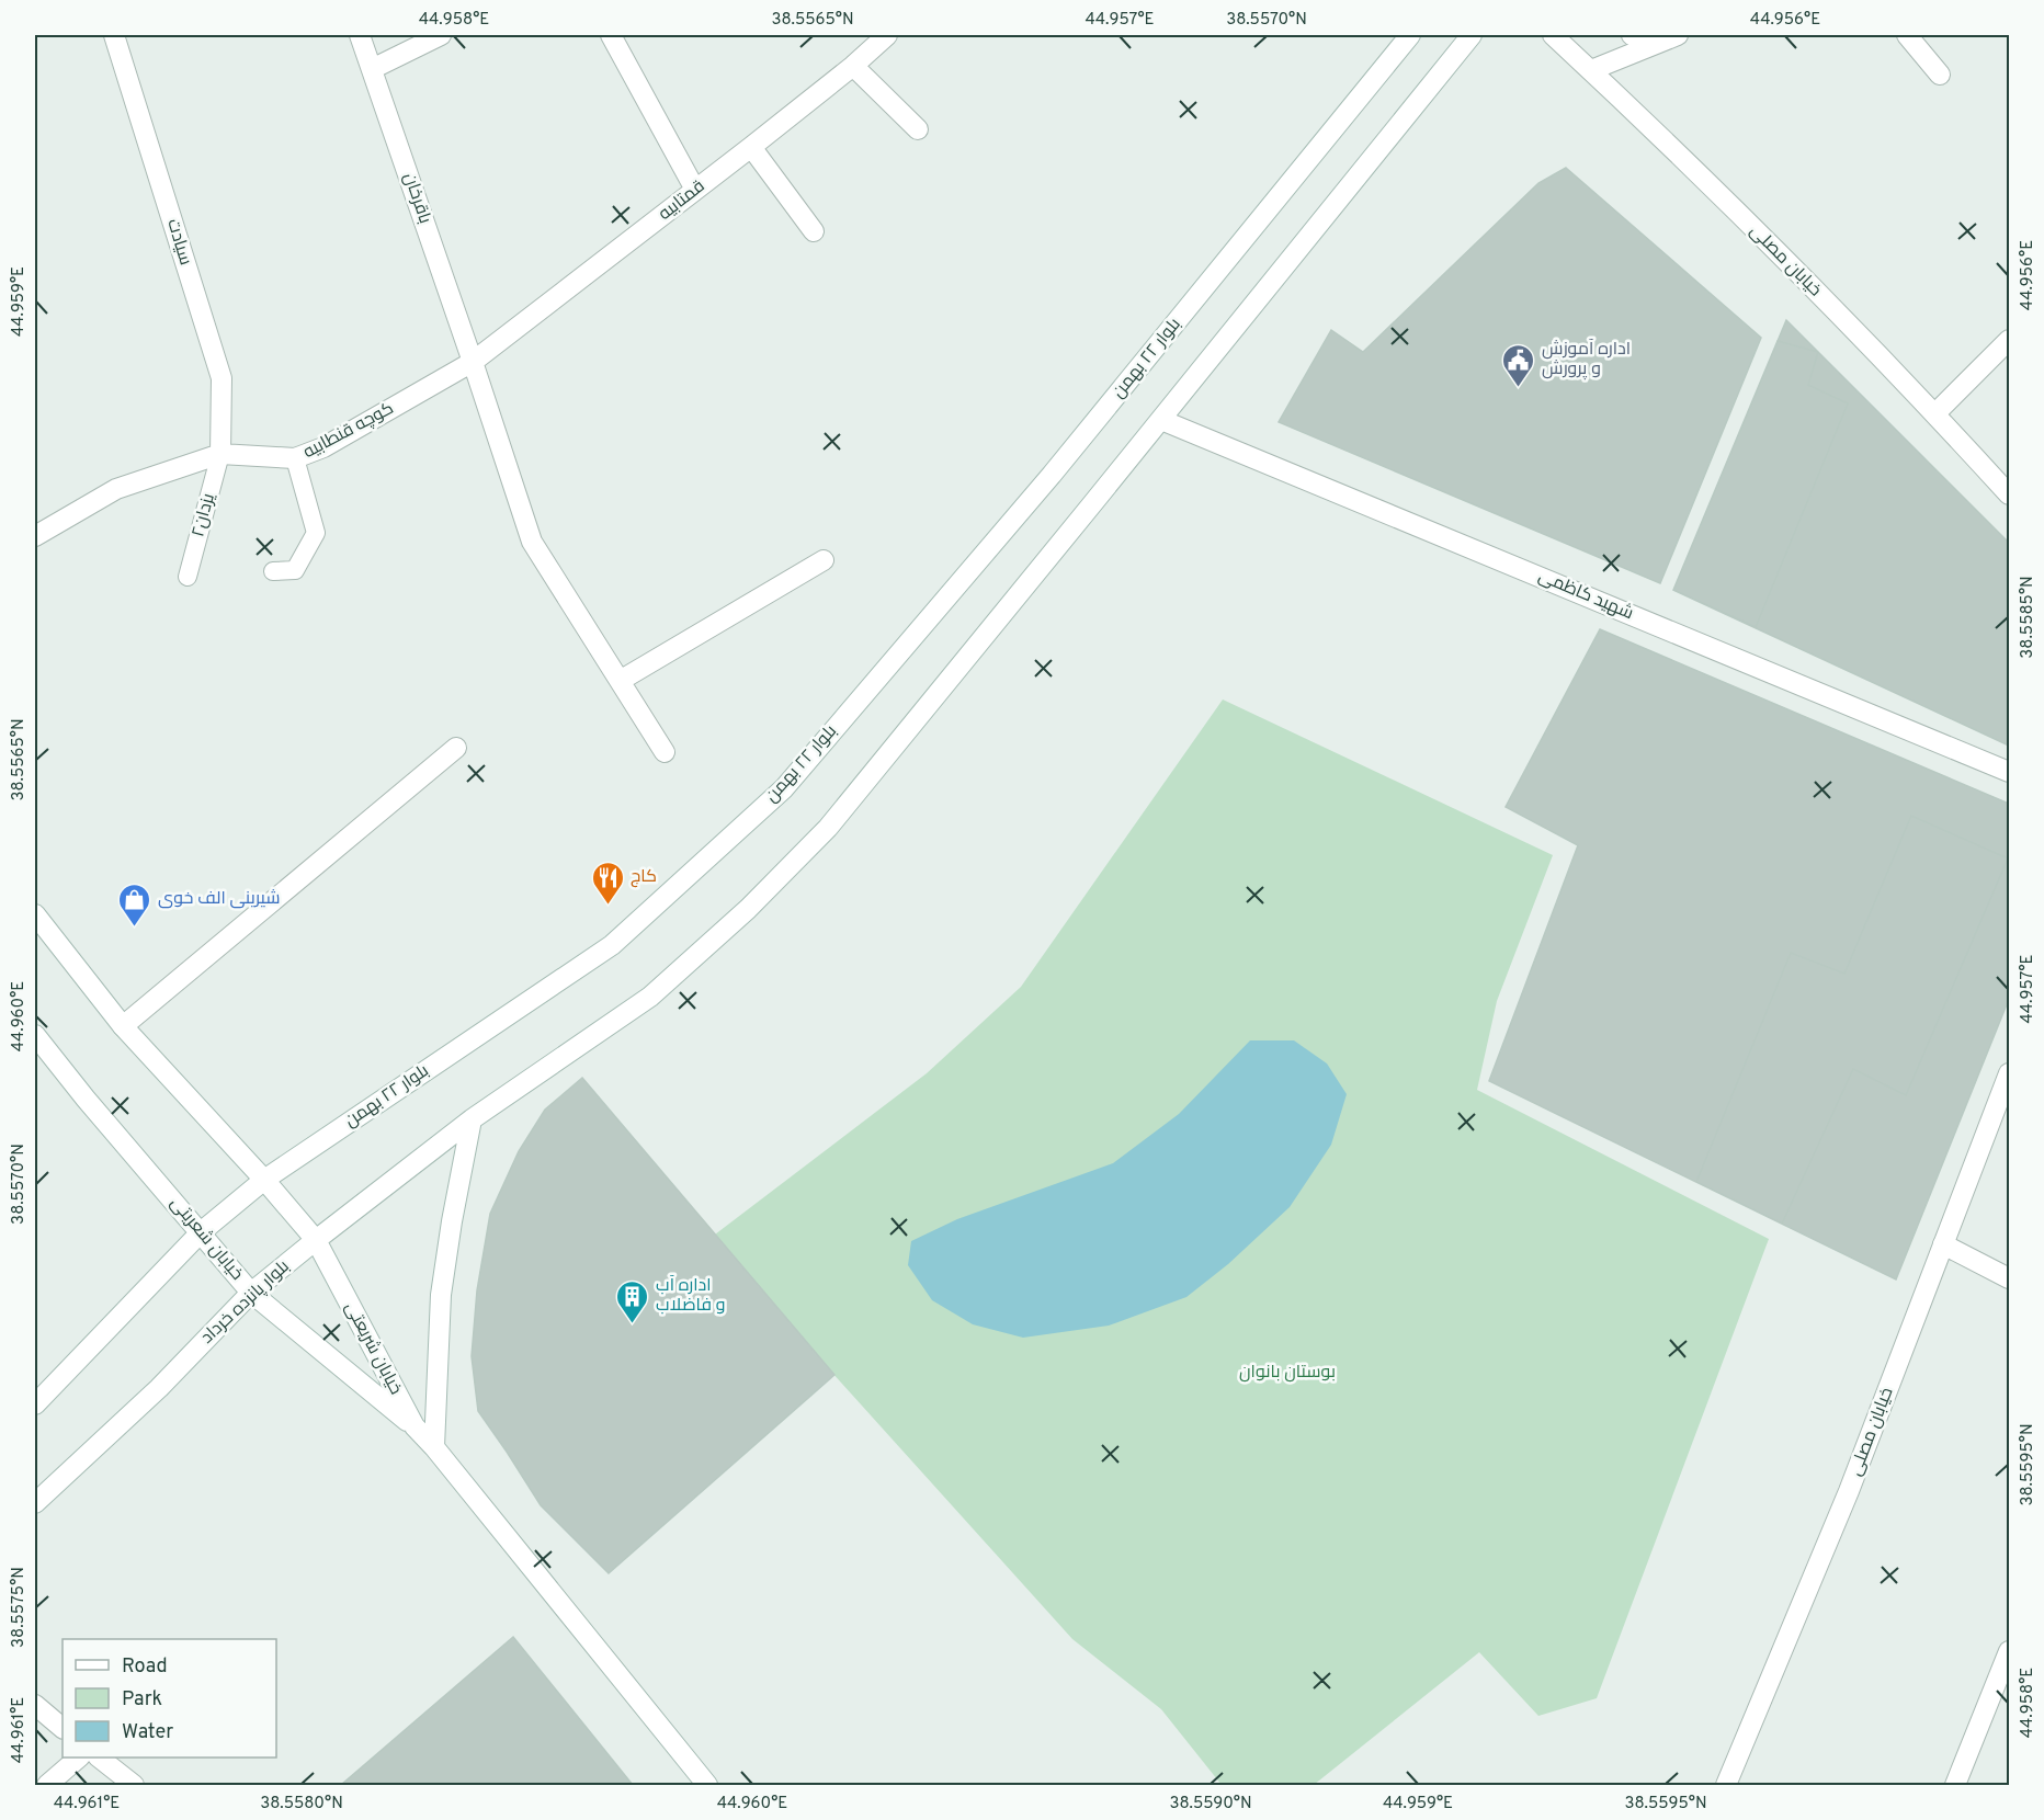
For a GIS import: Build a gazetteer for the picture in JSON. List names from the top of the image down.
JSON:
{
  "streets": {
    "street": [
      "باقرخان",
      "قمتابیه",
      "سیادت",
      "خیابان مصلی",
      "بلوار ۲۲ بهمن",
      "کوچه قنطابیه",
      "شهید کاظمی",
      "خیابان شعریتی",
      "بلوار پانزده خرداد",
      "خیابان شریعتی"
    ],
    "lane": ["یزدان۲"]
  },
  "crossings": [
    ["باقرخان", "قمتابیه"],
    ["باقرخان", "کوچه قنطابیه"],
    ["قمتابیه", "کوچه قنطابیه"],
    ["سیادت", "کوچه قنطابیه"],
    ["سیادت", "یزدان۲"],
    ["بلوار ۲۲ بهمن", "خیابان شعریتی"],
    ["بلوار ۲۲ بهمن", "خیابان شریعتی"],
    ["کوچه قنطابیه", "یزدان۲"],
    ["خیابان شعریتی", "بلوار پانزده خرداد"],
    ["خیابان شعریتی", "خیابان شریعتی"],
    ["بلوار پانزده خرداد", "خیابان شریعتی"]
  ],
  "parks": ["بوستان بانوان"],
  "places": {
    "public building": ["اداره آموزش و پرورش"],
    "restaurant": ["کاج"],
    "shop": ["شیرینی الف خوی"],
    "building": ["اداره آب و فاضلاب"]
  },
  "legend": ["Road", "Park", "Water"],
  "coordinates": [
    "44.958°E",
    "38.5565°N",
    "44.957°E",
    "38.5570°N",
    "44.956°E",
    "44.959°E",
    "38.5585°N",
    "44.960°E",
    "38.5595°N",
    "38.5575°N",
    "44.961°E",
    "38.5580°N",
    "38.5590°N"
  ]
}
